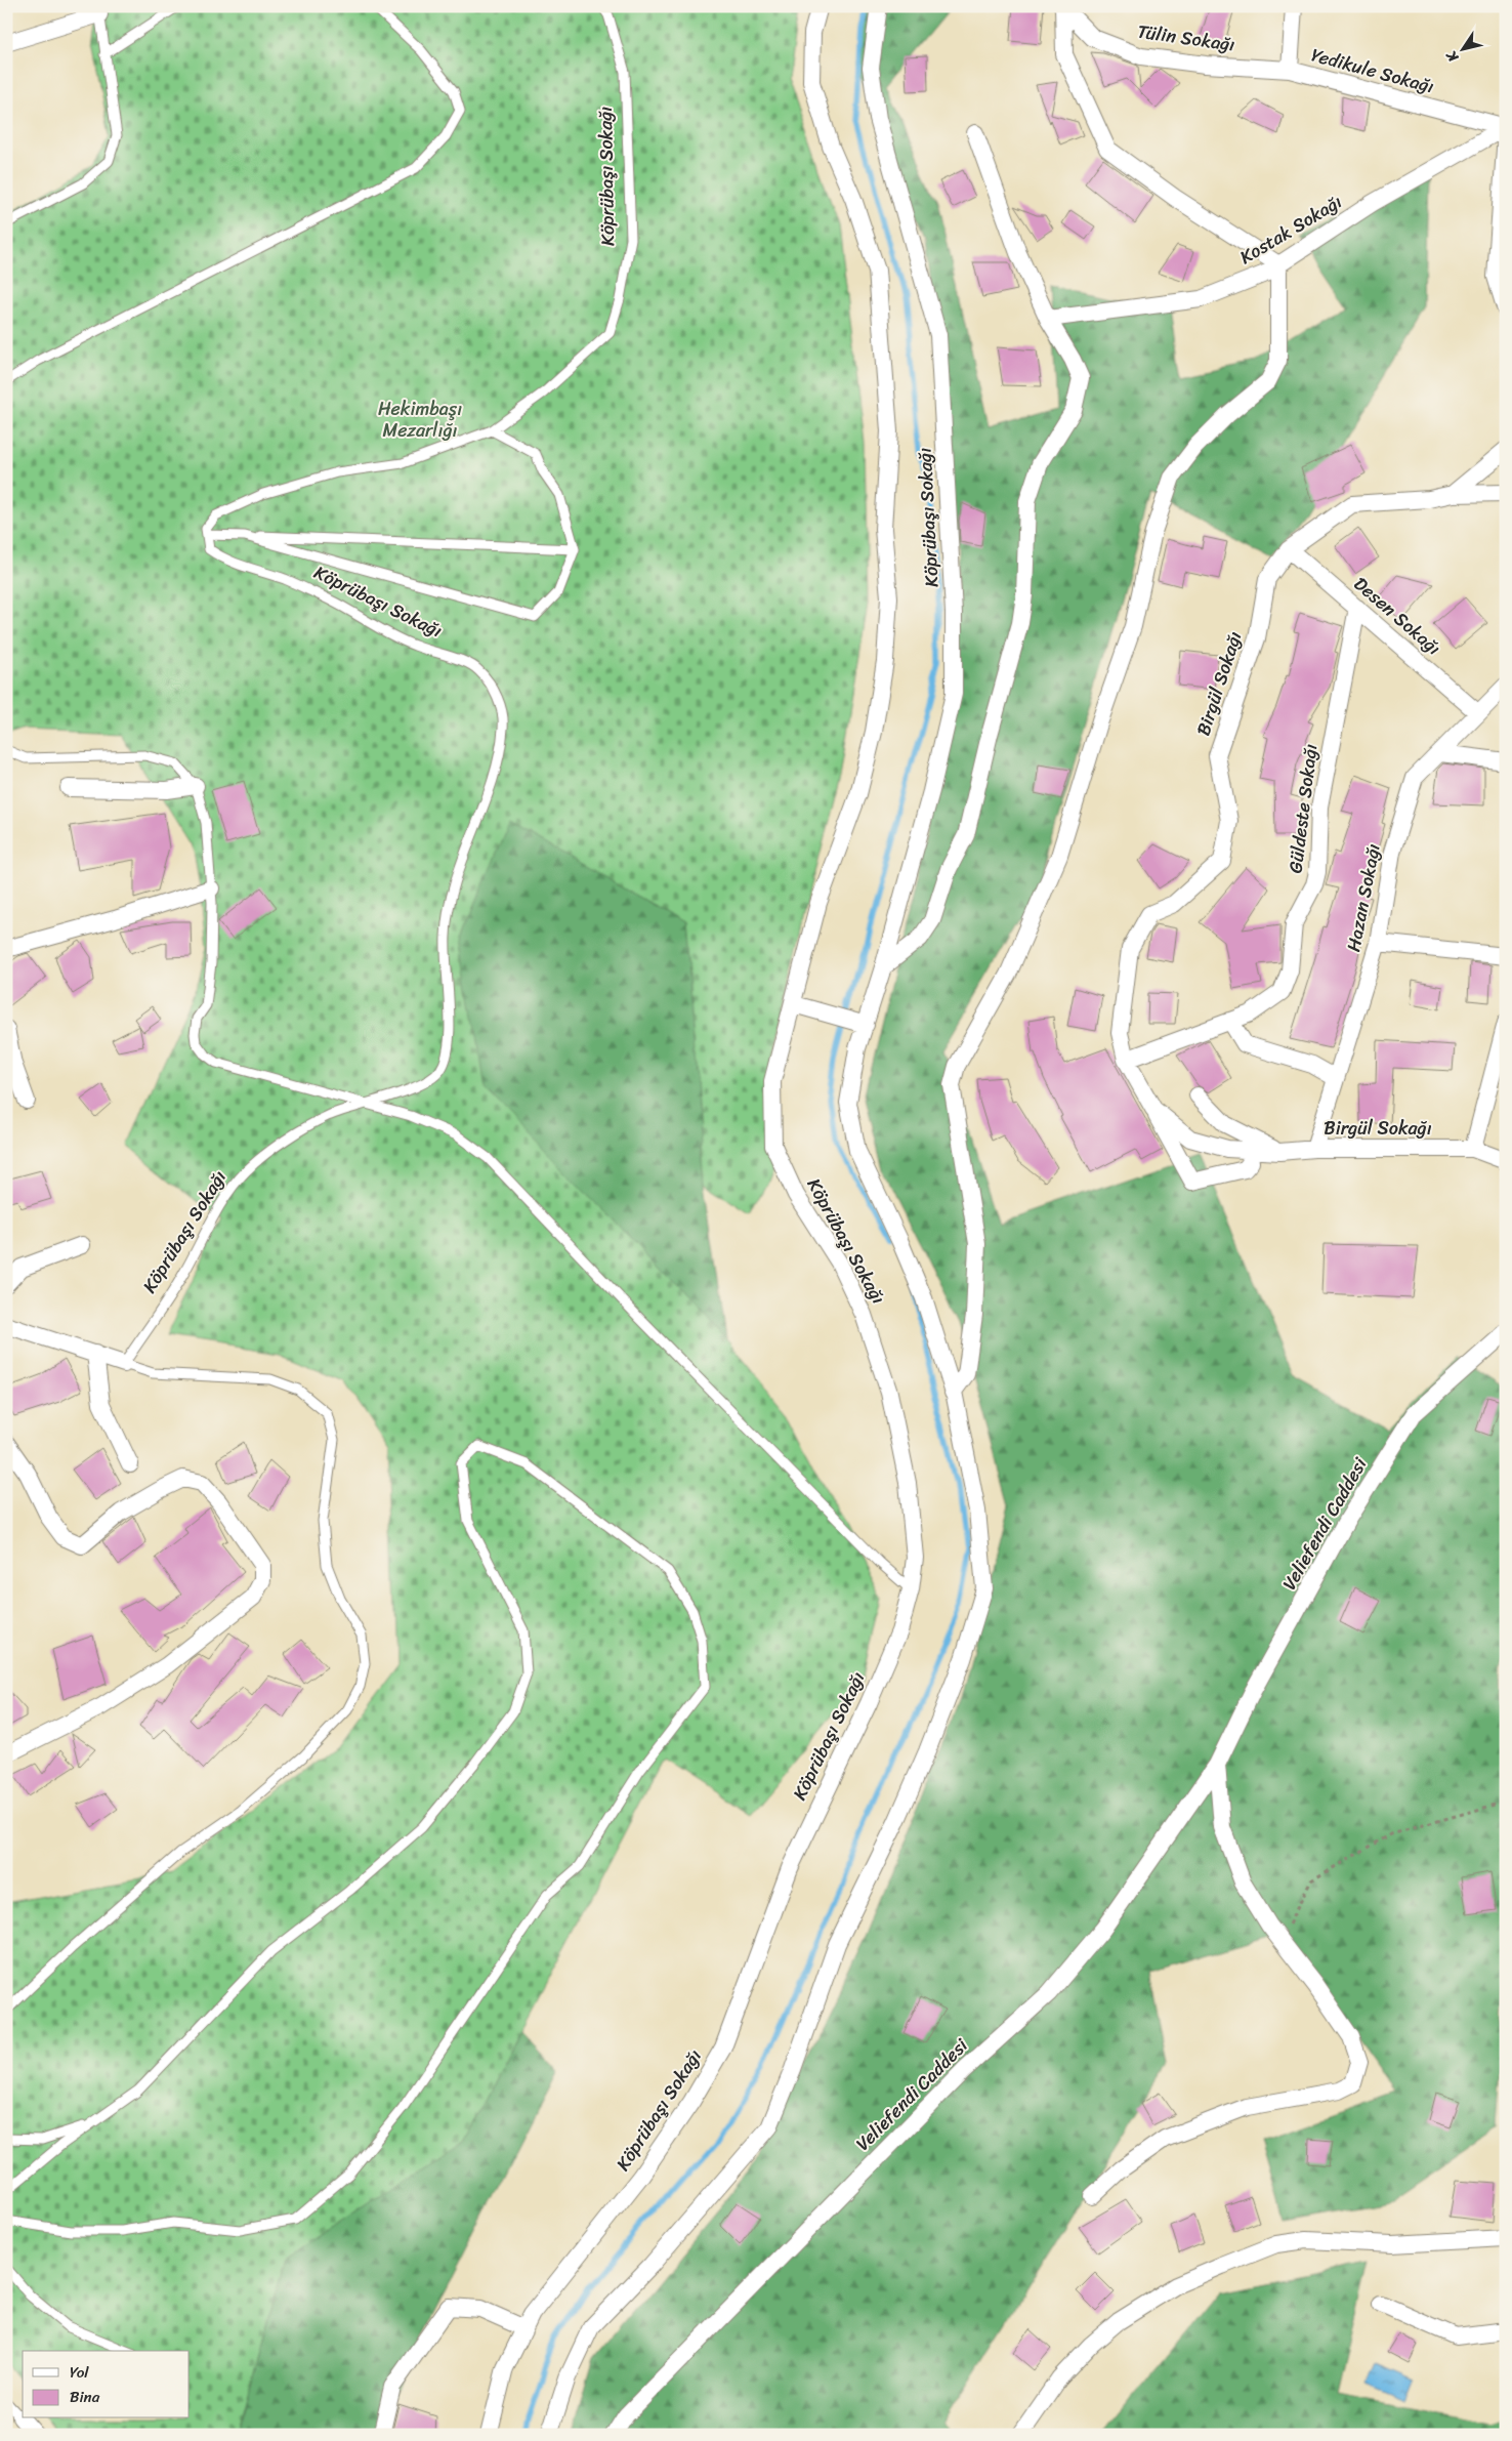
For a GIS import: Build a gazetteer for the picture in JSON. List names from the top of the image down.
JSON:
{
  "streets": {
    "street": [
      "Tülin Sokağı",
      "Yedikule Sokağı",
      "Köprübaşı Sokağı",
      "Kostak Sokağı",
      "Desen Sokağı",
      "Birgül Sokağı",
      "Güldeste Sokağı",
      "Hazan Sokağı",
      "Veliefendi Caddesi"
    ]
  },
  "crossings": [
    ["Tülin Sokağı", "Yedikule Sokağı"],
    ["Yedikule Sokağı", "Kostak Sokağı"],
    ["Desen Sokağı", "Birgül Sokağı"],
    ["Desen Sokağı", "Güldeste Sokağı"],
    ["Desen Sokağı", "Hazan Sokağı"],
    ["Birgül Sokağı", "Güldeste Sokağı"],
    ["Birgül Sokağı", "Hazan Sokağı"]
  ],
  "parks": ["Hekimbaşı Mezarlığı"],
  "legend": ["Yol", "Bina"],
  "north": "bottom left"
}
